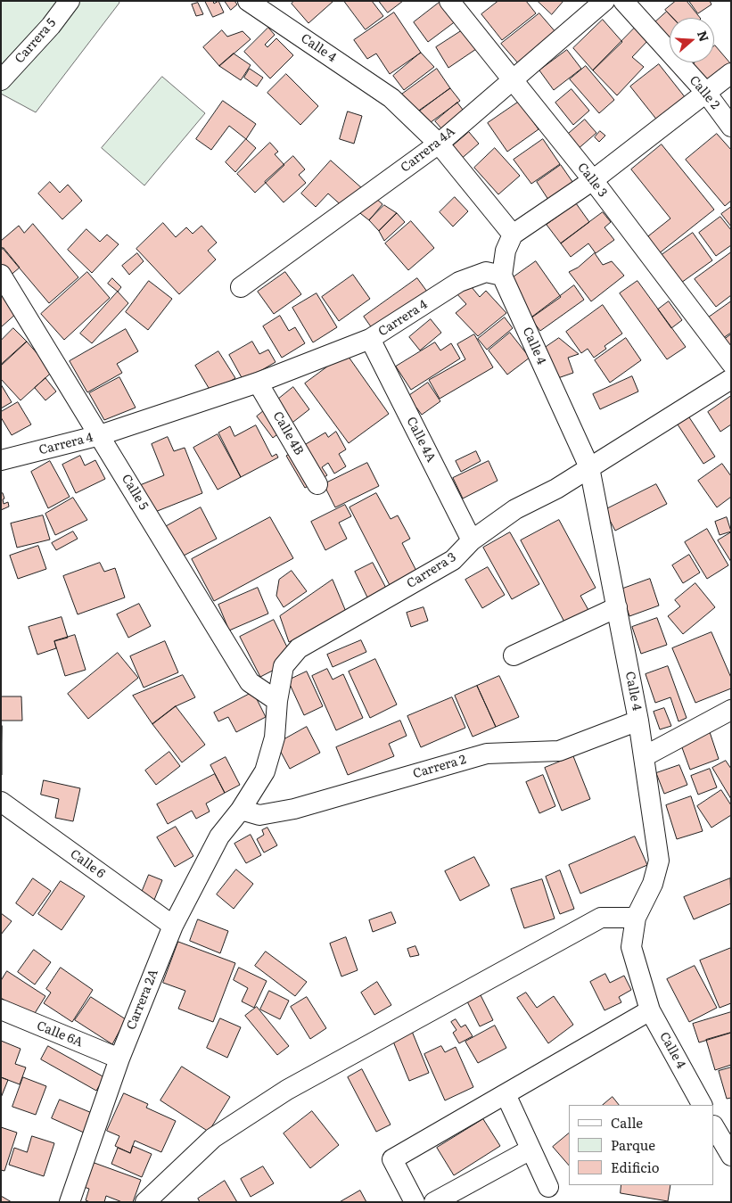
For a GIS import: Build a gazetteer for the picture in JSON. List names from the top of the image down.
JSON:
{
  "streets": {
    "street": [
      "Carrera 5",
      "Calle 4",
      "Calle 2",
      "Carrera 4A",
      "Calle 3",
      "Carrera 4",
      "Calle 4B",
      "Calle 4A",
      "Calle 5",
      "Carrera 3",
      "Carrera 2",
      "Calle 6",
      "Carrera 2A",
      "Calle 6A"
    ]
  },
  "crossings": [
    ["Calle 4", "Carrera 4A"],
    ["Calle 4", "Carrera 4"],
    ["Calle 4", "Carrera 3"],
    ["Calle 4", "Carrera 2"],
    ["Carrera 4A", "Calle 3"],
    ["Carrera 4", "Calle 4B"],
    ["Carrera 4", "Calle 4A"],
    ["Carrera 4", "Calle 5"],
    ["Calle 4A", "Carrera 3"],
    ["Calle 5", "Carrera 3"],
    ["Carrera 3", "Carrera 2"],
    ["Carrera 3", "Carrera 2A"],
    ["Carrera 2", "Carrera 2A"],
    ["Calle 6", "Carrera 2A"],
    ["Carrera 2A", "Calle 6A"]
  ],
  "legend": ["Calle", "Parque", "Edificio"],
  "north": "right"
}
